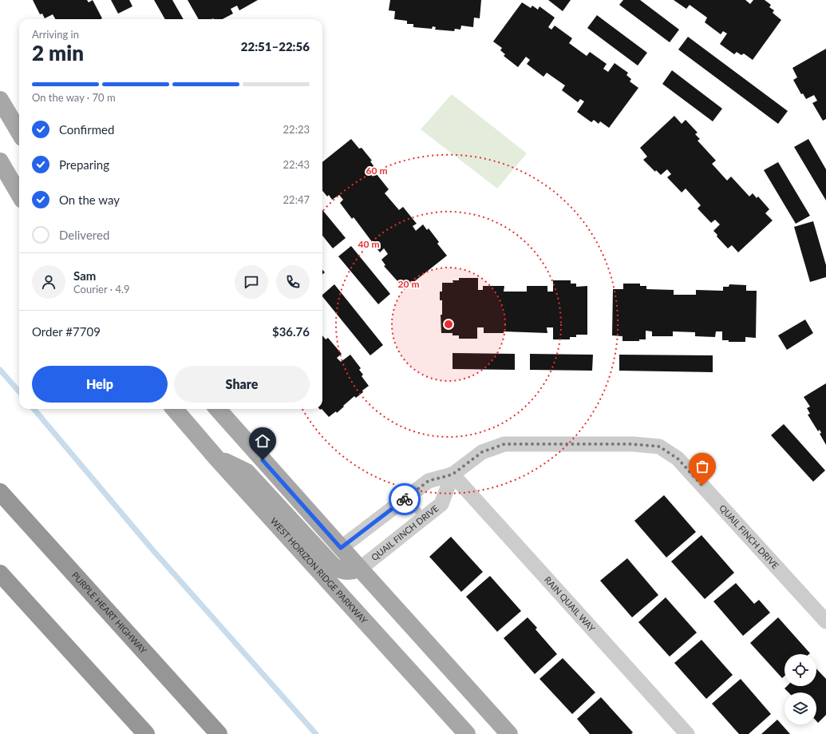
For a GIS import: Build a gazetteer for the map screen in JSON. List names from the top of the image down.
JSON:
{
  "streets": {
    "highway": ["PURPLE HEART HIGHWAY"],
    "main road": ["WEST HORIZON RIDGE PARKWAY"],
    "street": ["QUAIL FINCH DRIVE", "RAIN QUAIL WAY"]
  },
  "crossings": [
    ["QUAIL FINCH DRIVE", "RAIN QUAIL WAY"]
  ],
  "page": {
    "heading": ["2 min", "Arriving in", "22:51–22:56"],
    "panel": [
      "Sam",
      "Courier · 4.9",
      "Order #7709",
      "$36.76"
    ],
    "bar": "On the way · 70 m",
    "list": [
      ["Confirmed", "22:23"],
      ["Preparing", "22:43"],
      ["On the way", "22:47"],
      "Delivered"
    ],
    "buttons": ["Help", "Share"]
  },
  "rings": ["60 m", "40 m", "20 m"]
}
